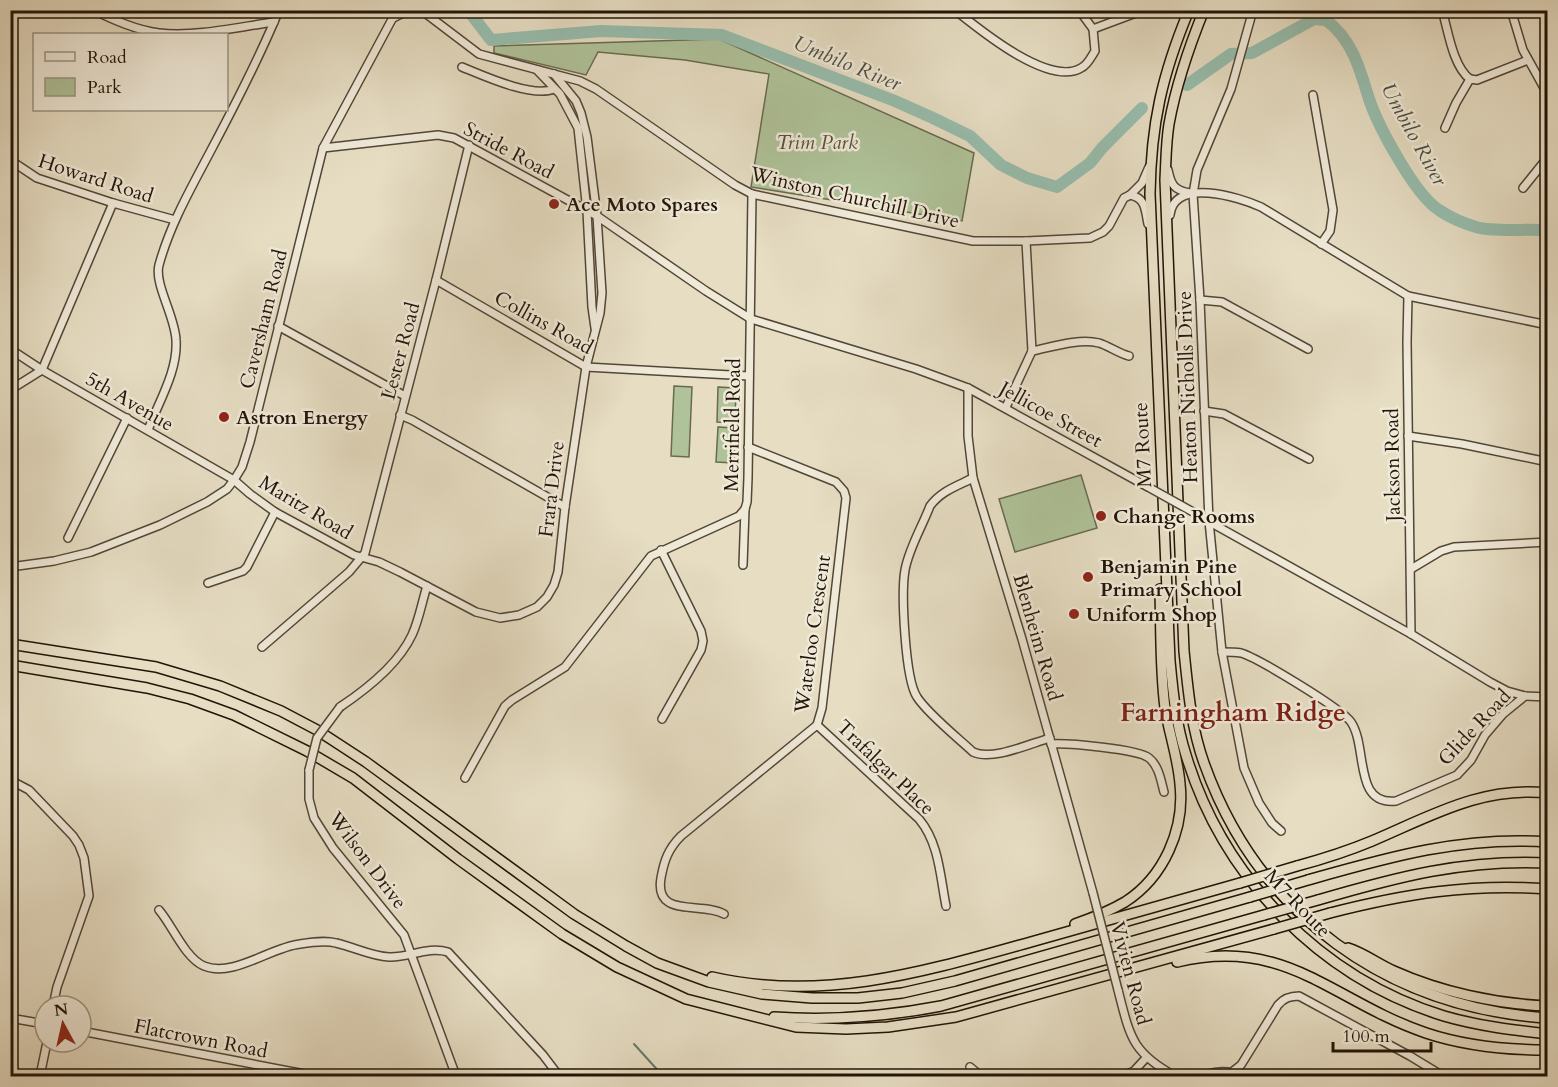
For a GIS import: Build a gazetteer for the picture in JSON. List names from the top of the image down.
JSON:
{
  "streets": {
    "highway": ["M7 Route"],
    "street": [
      "Stride Road",
      "Howard Road",
      "Winston Churchill Drive",
      "Caversham Road",
      "Collins Road",
      "Lester Road",
      "Heaton Nicholls Drive",
      "5th Avenue",
      "Jellicoe Street",
      "Merrifield Road",
      "Jackson Road",
      "Frara Drive",
      "Maritz Road",
      "Waterloo Crescent",
      "Blenheim Road",
      "Glide Road",
      "Trafalgar Place",
      "Wilson Drive",
      "Vivien Road",
      "Flatcrown Road"
    ]
  },
  "crossings": [
    ["Stride Road", "Caversham Road"],
    ["Stride Road", "Lester Road"],
    ["Stride Road", "Jellicoe Street"],
    ["Stride Road", "Merrifield Road"],
    ["Stride Road", "Frara Drive"],
    ["Winston Churchill Drive", "Merrifield Road"],
    ["Winston Churchill Drive", "M7 Route"],
    ["Winston Churchill Drive", "Frara Drive"],
    ["Caversham Road", "5th Avenue"],
    ["Caversham Road", "Maritz Road"],
    ["Collins Road", "Lester Road"],
    ["Collins Road", "Merrifield Road"],
    ["Collins Road", "Frara Drive"],
    ["Lester Road", "Maritz Road"],
    ["Heaton Nicholls Drive", "Jellicoe Street"],
    ["Heaton Nicholls Drive", "Glide Road"],
    ["5th Avenue", "Maritz Road"],
    ["Jellicoe Street", "Merrifield Road"],
    ["Jellicoe Street", "Jackson Road"],
    ["Jellicoe Street", "Blenheim Road"],
    ["Jellicoe Street", "Glide Road"],
    ["Merrifield Road", "Waterloo Crescent"],
    ["Frara Drive", "Wilson Drive"],
    ["Waterloo Crescent", "Trafalgar Place"],
    ["Blenheim Road", "Vivien Road"]
  ],
  "districts": ["Farningham Ridge"],
  "water": ["Umbilo River"],
  "parks": ["Trim Park"],
  "places": [
    "Ace Moto Spares",
    "Astron Energy",
    "Change Rooms",
    "Benjamin Pine Primary School",
    "Uniform Shop"
  ],
  "legend": ["Road", "Park"],
  "scale_bar": "100 m",
  "north": "top"
}
